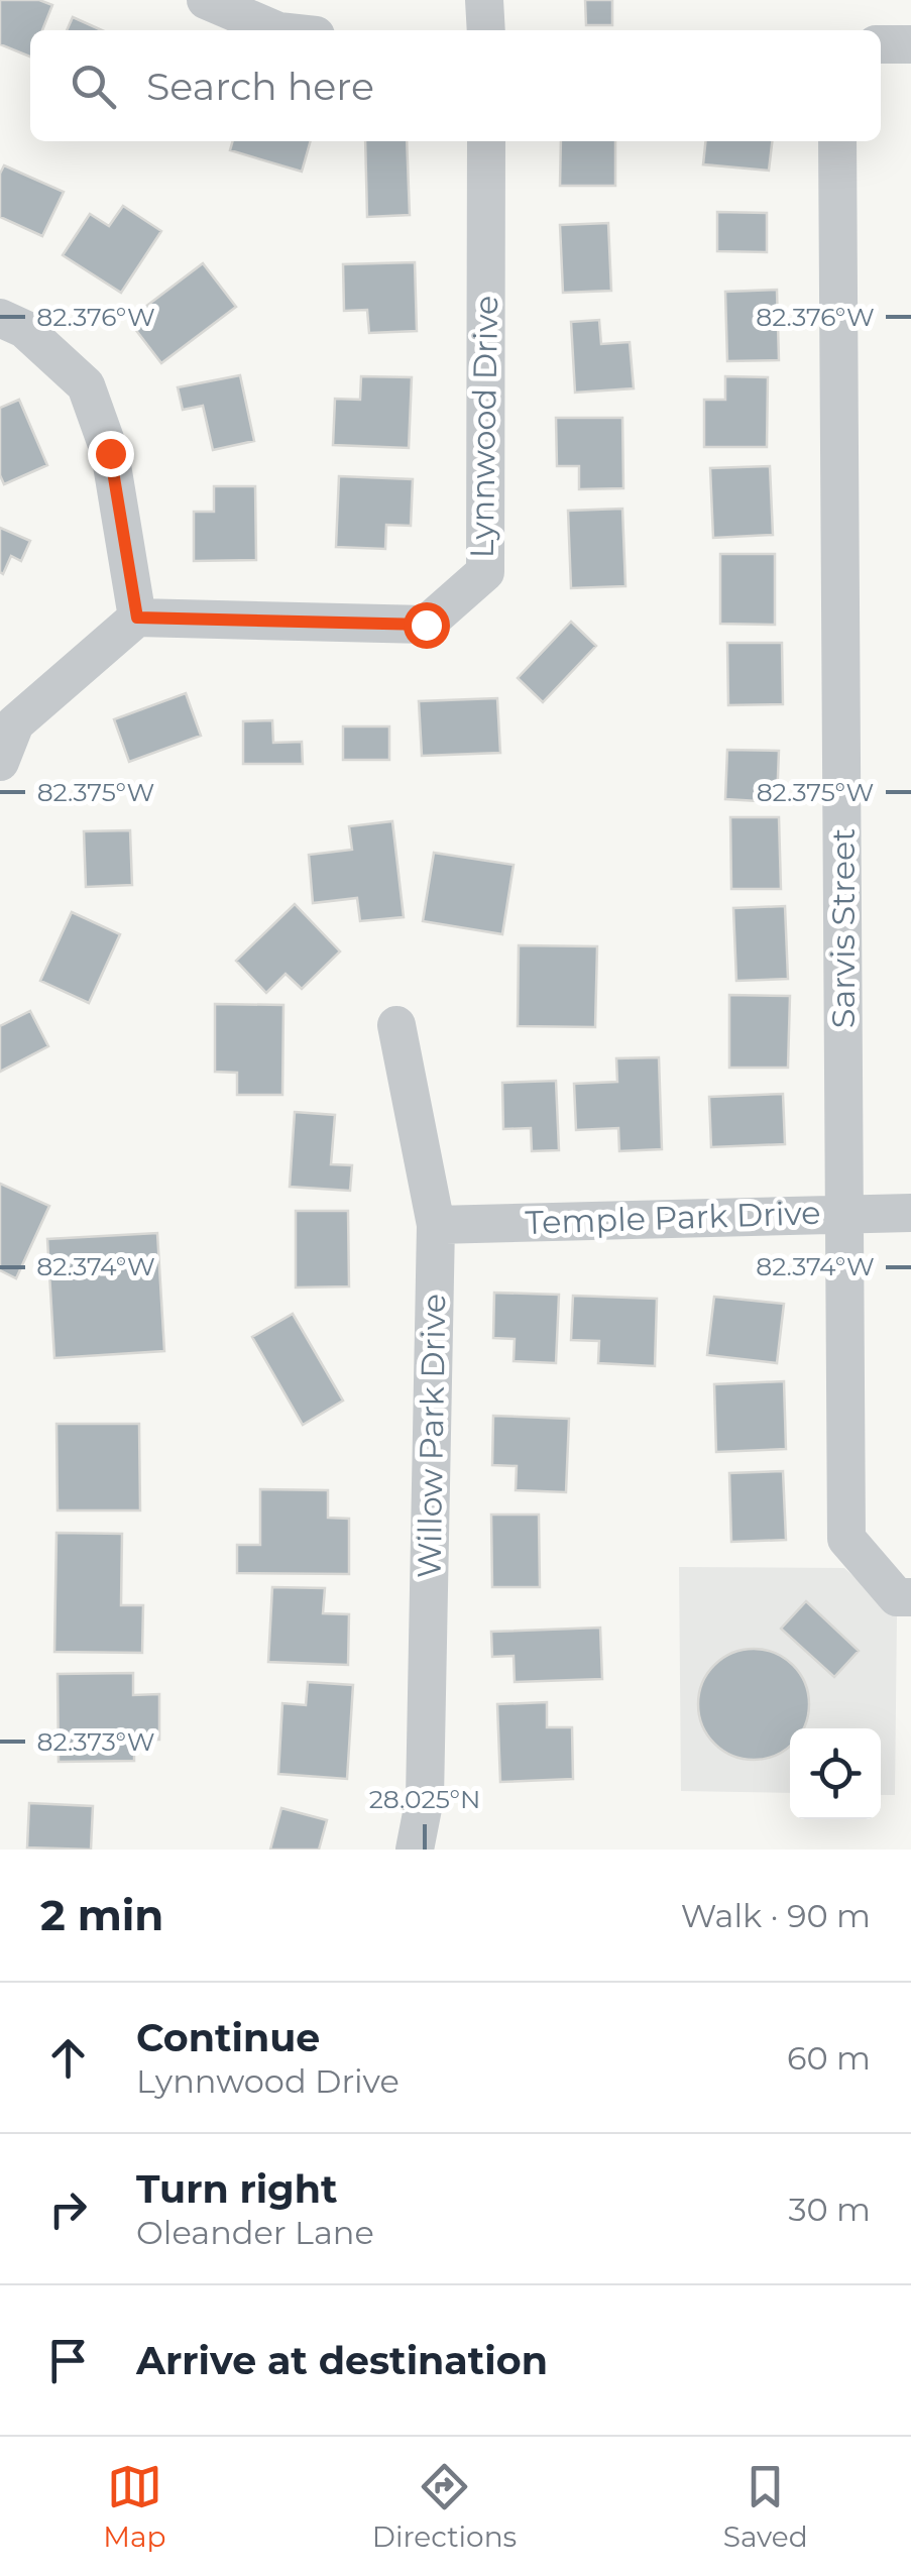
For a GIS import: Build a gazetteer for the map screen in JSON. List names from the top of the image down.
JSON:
{
  "streets": {
    "street": [
      "Lynnwood Drive",
      "Sarvis Street",
      "Temple Park Drive",
      "Willow Park Drive"
    ]
  },
  "crossings": [
    ["Sarvis Street", "Temple Park Drive"],
    ["Temple Park Drive", "Willow Park Drive"]
  ],
  "page": {
    "search": "Search here",
    "heading": ["2 min", "Walk · 90 m"],
    "list": [
      ["Continue", "Lynnwood Drive", "60 m"],
      ["Turn right", "Oleander Lane", "30 m"],
      "Arrive at destination"
    ],
    "nav": ["Map", "Directions", "Saved"]
  },
  "coordinates": [
    "82.376°W",
    "82.375°W",
    "82.374°W",
    "82.373°W",
    "28.025°N"
  ]
}
